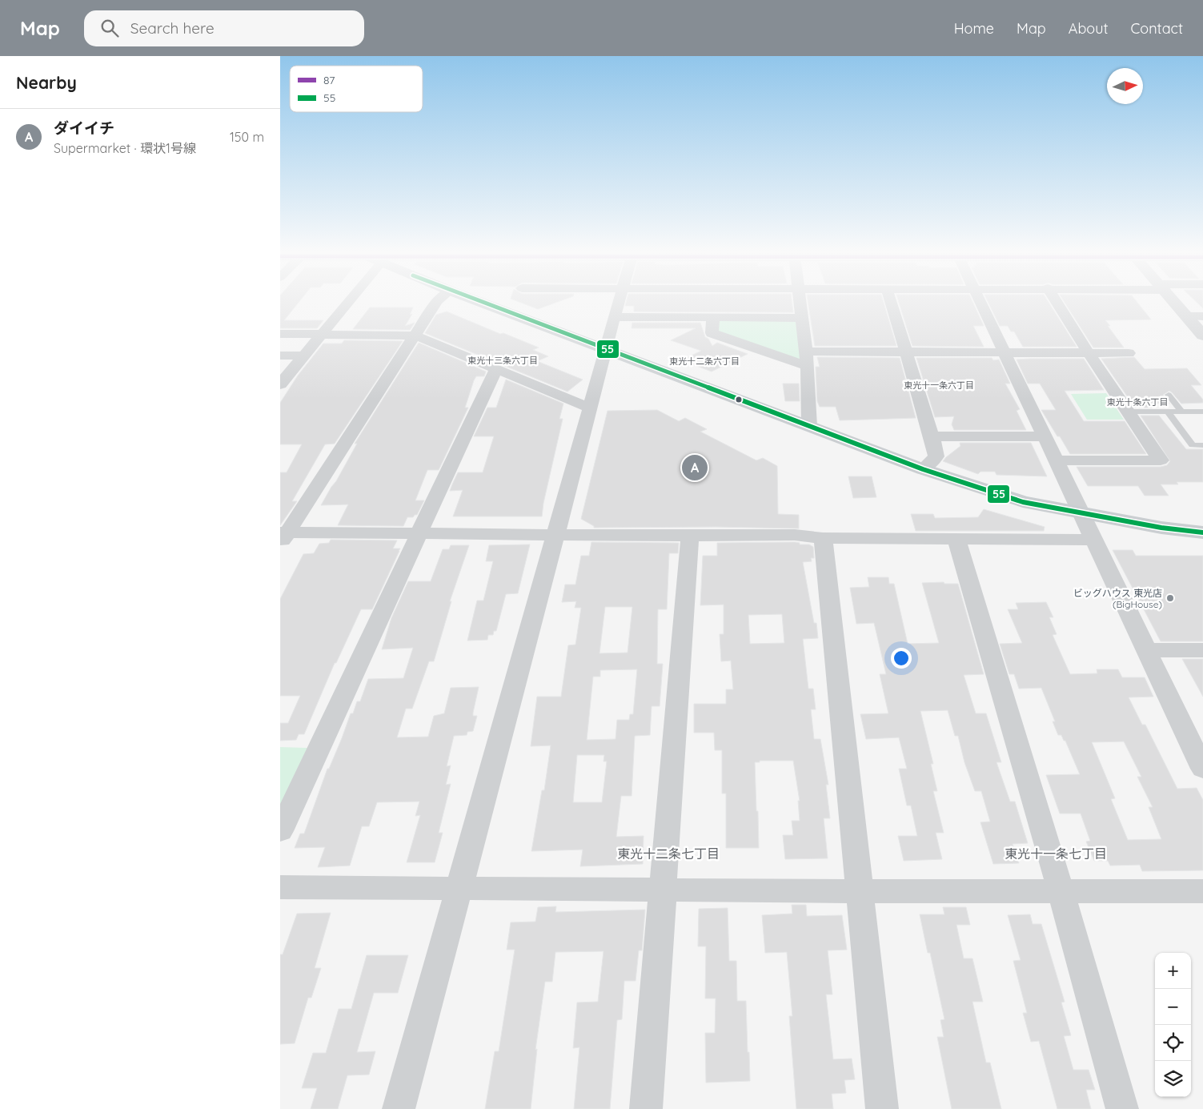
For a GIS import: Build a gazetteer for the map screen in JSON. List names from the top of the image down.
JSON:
{
  "districts": [
    "東光十三条六丁目",
    "東光十二条六丁目",
    "東光十一条六丁目",
    "東光十条六丁目",
    "東光十二条七丁目",
    "東光十一条七丁目"
  ],
  "places": ["ビッグハウス 東光店 (BigHouse)"],
  "lines": ["transit line 55"],
  "legend": ["87", "55"],
  "north": "right",
  "page": {
    "header": "Map",
    "search": "Search here",
    "nav": [
      "Home",
      "Map",
      "About",
      "Contact"
    ],
    "heading": "Nearby",
    "list": [
      {
        "mark": "A",
        "name": "ダイイチ",
        "note": "Supermarket · 環状1号線",
        "value": "150 m"
      }
    ],
    "pins": "A",
    "map_buttons": ["+", "−"]
  }
}
